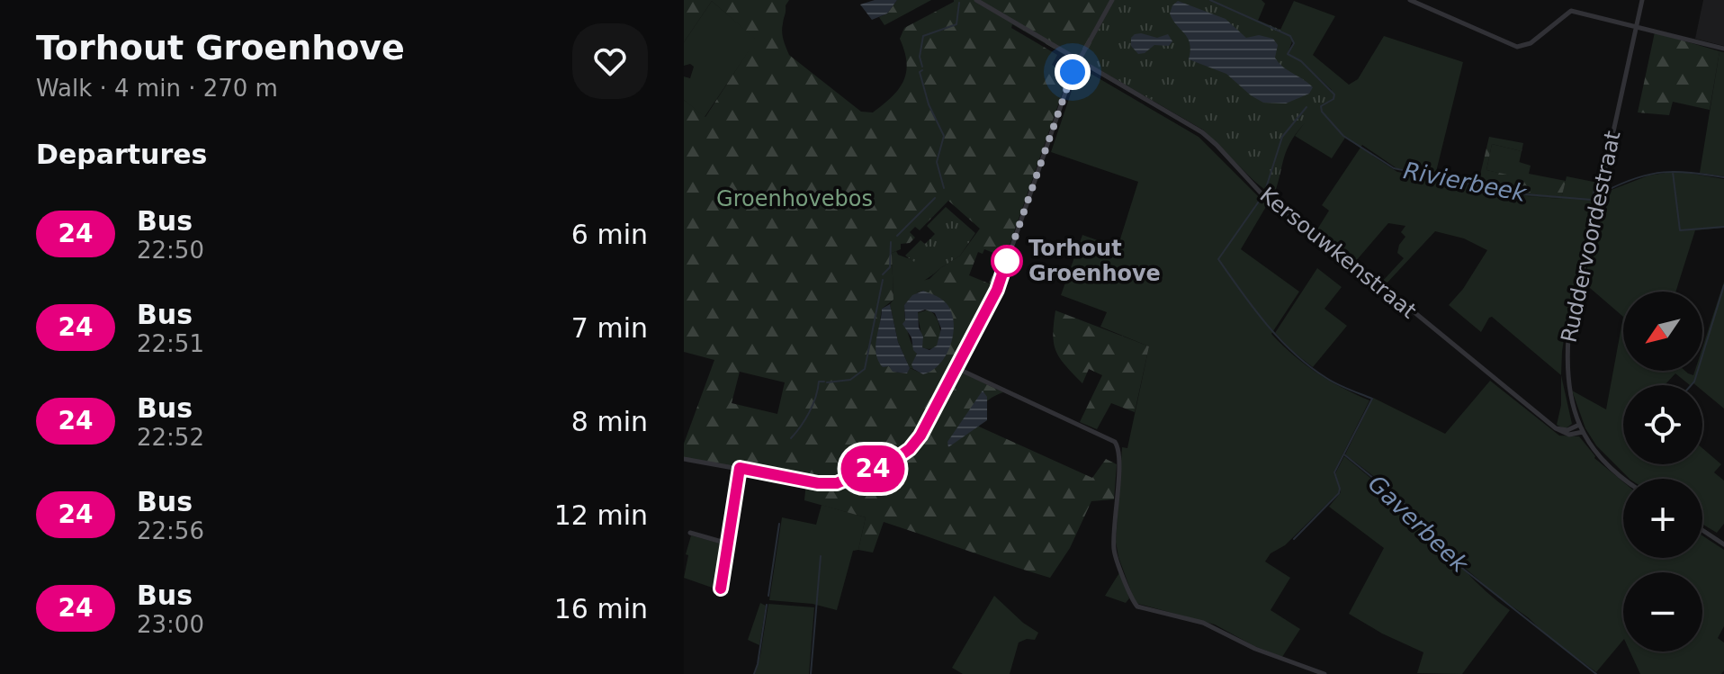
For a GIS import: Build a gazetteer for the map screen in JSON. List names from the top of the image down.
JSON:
{
  "streets": {
    "street": ["Ruddervoordestraat", "Kersouwkenstraat"]
  },
  "water": ["Rivierbeek", "Gaverbeek"],
  "parks": ["Groenhovebos"],
  "places": ["Torhout Groenhove"],
  "lines": ["bus line 24"],
  "north": "bottom left",
  "page": {
    "heading": [
      ["Torhout Groenhove", "Walk · 4 min · 270 m"],
      "Departures"
    ],
    "on_map": "24",
    "list": [
      {
        "mark": "24",
        "name": "Bus",
        "note": "22:50",
        "value": "6 min"
      },
      {
        "mark": "24",
        "name": "Bus",
        "note": "22:51",
        "value": "7 min"
      },
      {
        "mark": "24",
        "name": "Bus",
        "note": "22:52",
        "value": "8 min"
      },
      {
        "mark": "24",
        "name": "Bus",
        "note": "22:56",
        "value": "12 min"
      },
      {
        "mark": "24",
        "name": "Bus",
        "note": "23:00",
        "value": "16 min"
      }
    ],
    "map_buttons": ["+", "−"]
  }
}
